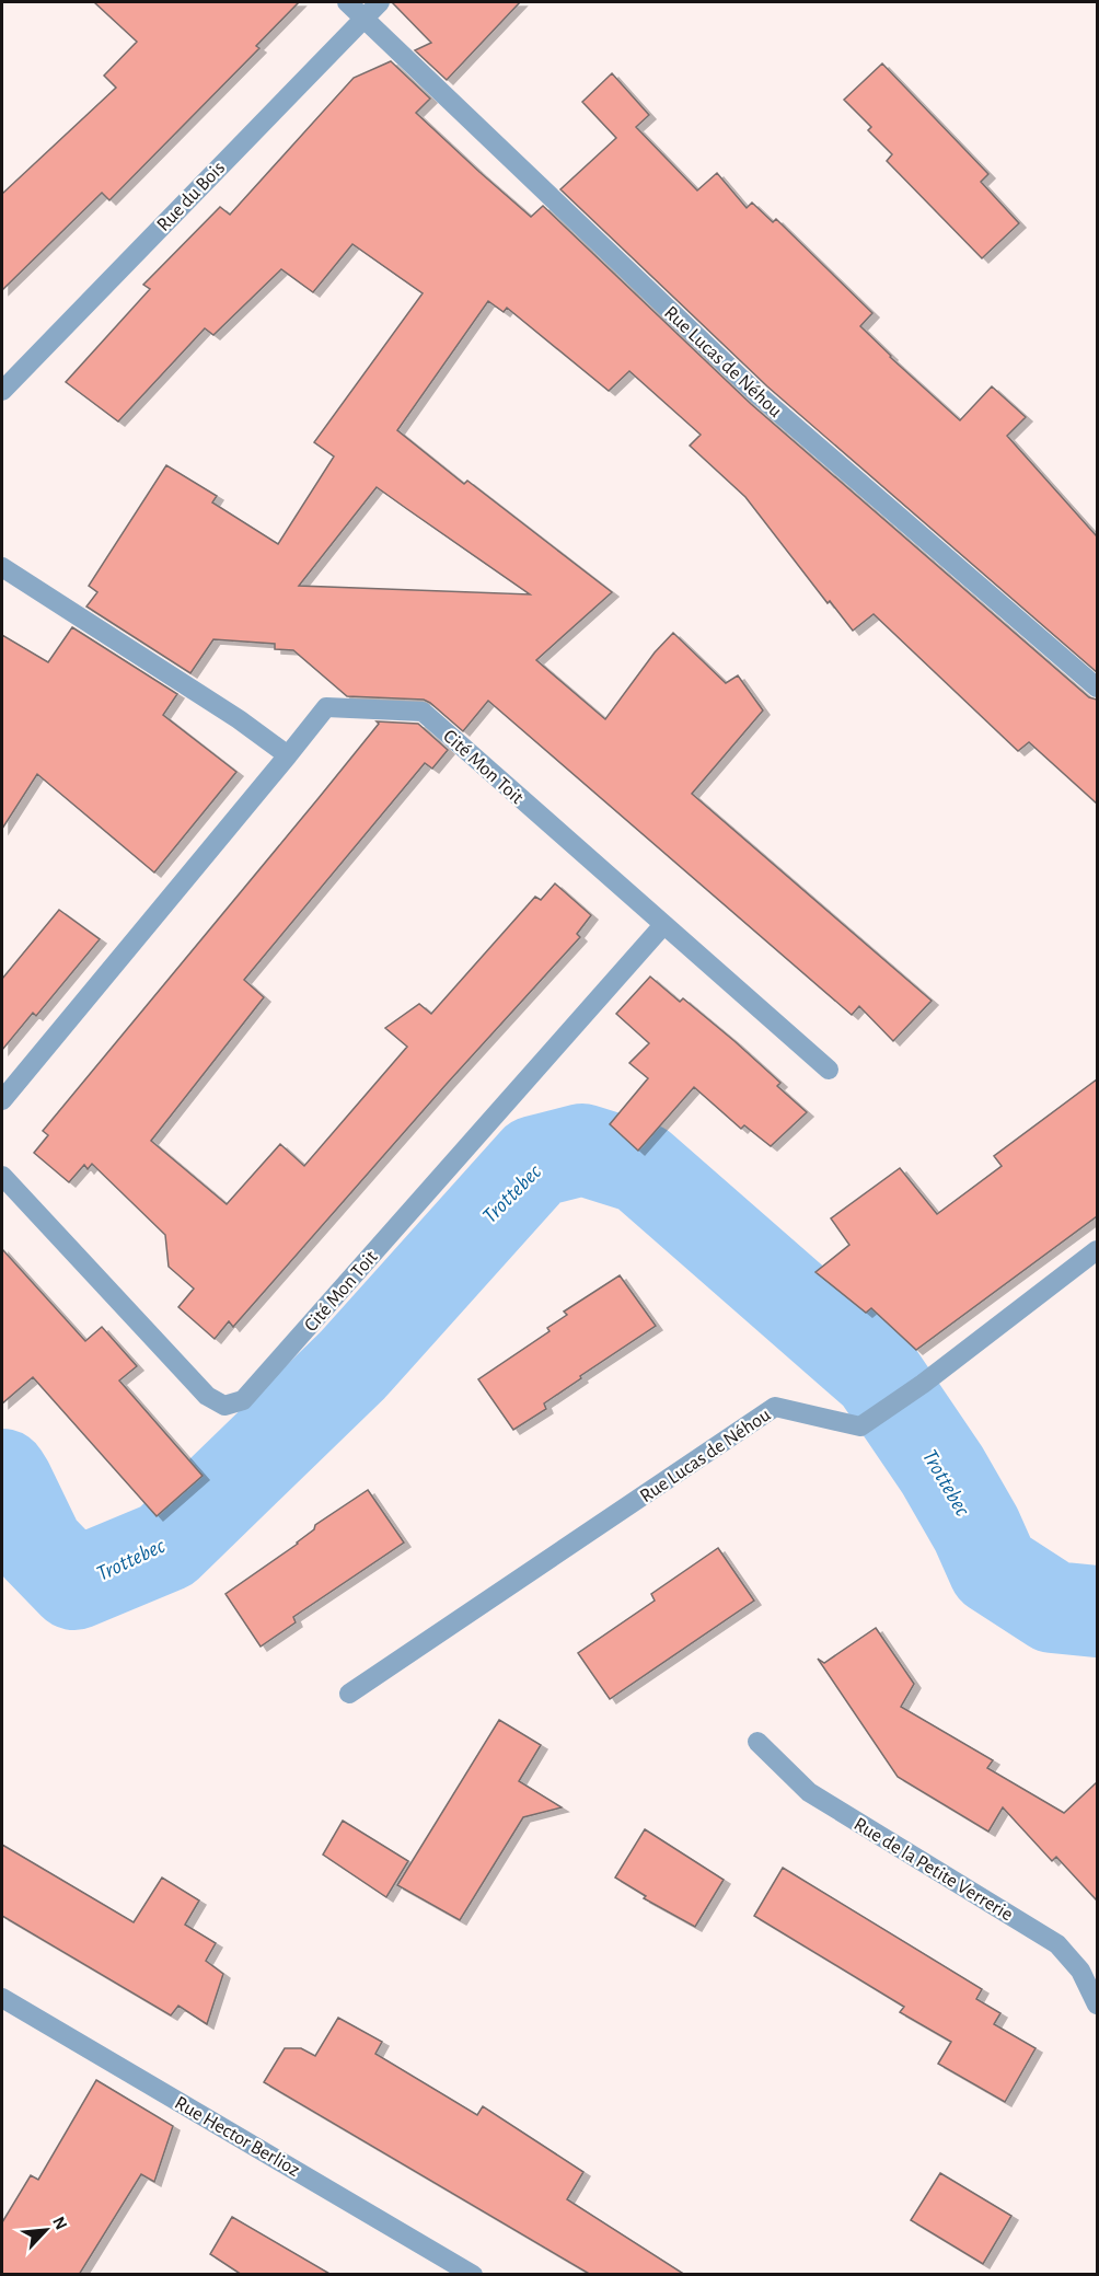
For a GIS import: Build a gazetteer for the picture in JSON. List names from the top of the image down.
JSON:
{
  "streets": {
    "street": [
      "Rue du Bois",
      "Rue Lucas de Néhou",
      "Cité Mon Toit",
      "Rue de la Petite Verrerie",
      "Rue Hector Berlioz"
    ]
  },
  "crossings": [
    ["Rue du Bois", "Rue Lucas de Néhou"]
  ],
  "water": ["Trottebec"],
  "north": "top right"
}
